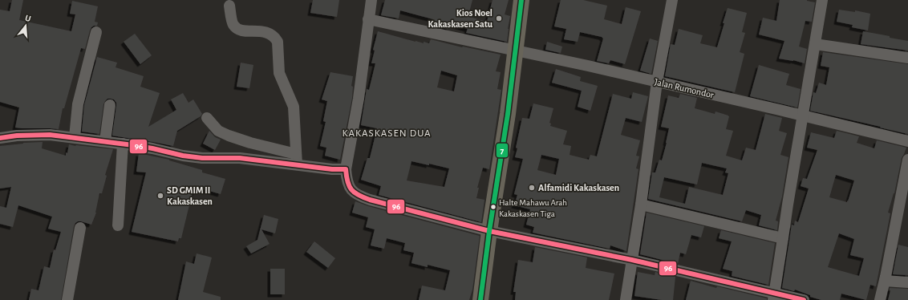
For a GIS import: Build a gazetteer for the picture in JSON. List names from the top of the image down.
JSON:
{
  "streets": {
    "street": ["Jalan Rumondor"]
  },
  "districts": ["KAKASKASEN DUA"],
  "places": [
    "Kios Noel Kakaskasen Satu",
    "Alfamidi Kakaskasen",
    "SD GMIM II Kakaskasen",
    "Halte Mahawu Arah Kakaskasen Tiga"
  ],
  "lines": ["transit line 7", "transit line 96"],
  "north": "top"
}
